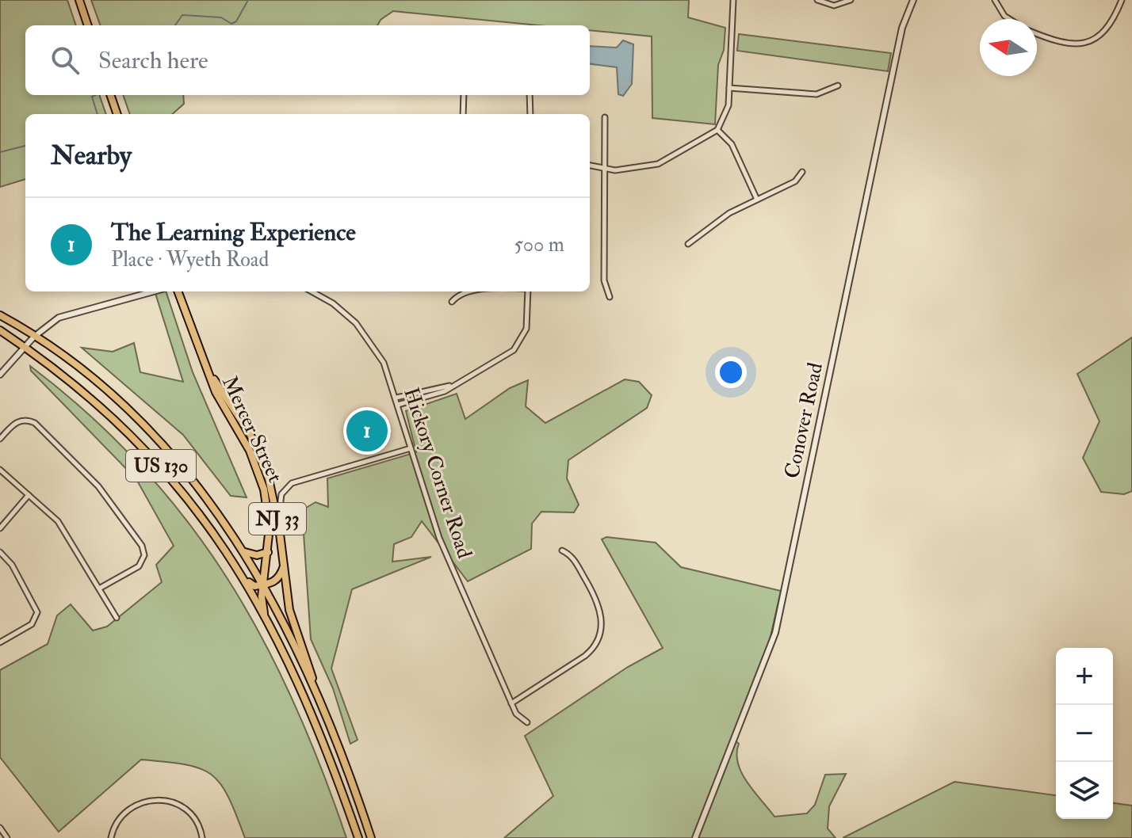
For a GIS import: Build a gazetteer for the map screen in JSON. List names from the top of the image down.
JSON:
{
  "streets": {
    "main road": ["Mercer Street", "US 130", "NJ 33"],
    "street": ["Conover Road", "Hickory Corner Road"]
  },
  "crossings": [
    ["Mercer Street", "US 130"]
  ],
  "north": "left",
  "page": {
    "search": "Search here",
    "heading": "Nearby",
    "list": [
      {
        "mark": "1",
        "name": "The Learning Experience",
        "note": "Place · Wyeth Road",
        "value": "500 m"
      }
    ],
    "pins": "1",
    "map_buttons": ["+", "−"]
  }
}
